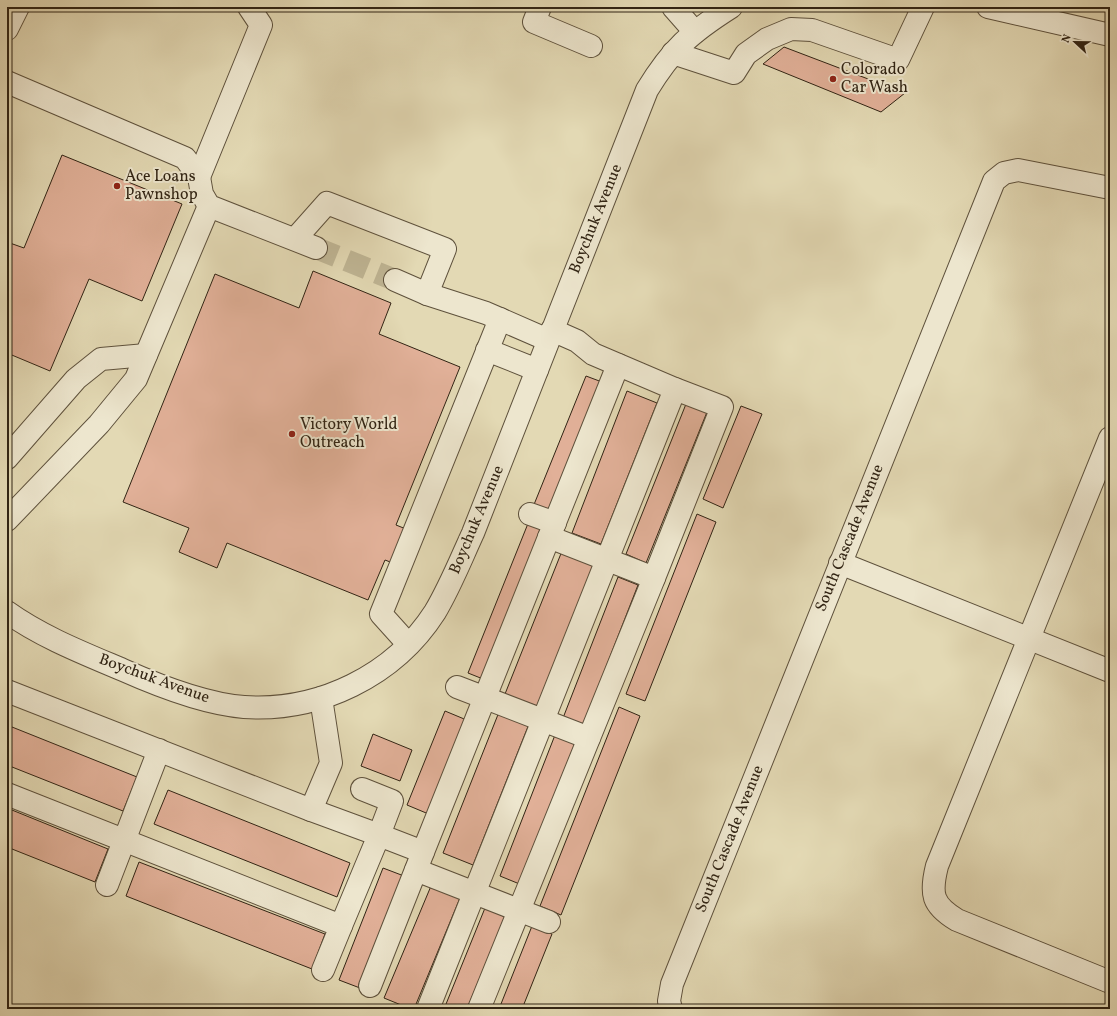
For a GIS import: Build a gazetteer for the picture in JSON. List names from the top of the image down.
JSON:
{
  "streets": {
    "street": ["Boychuk Avenue", "South Cascade Avenue"]
  },
  "places": ["Colorado Car Wash", "Ace Loans Pawnshop", "Victory World Outreach"],
  "north": "left"
}
